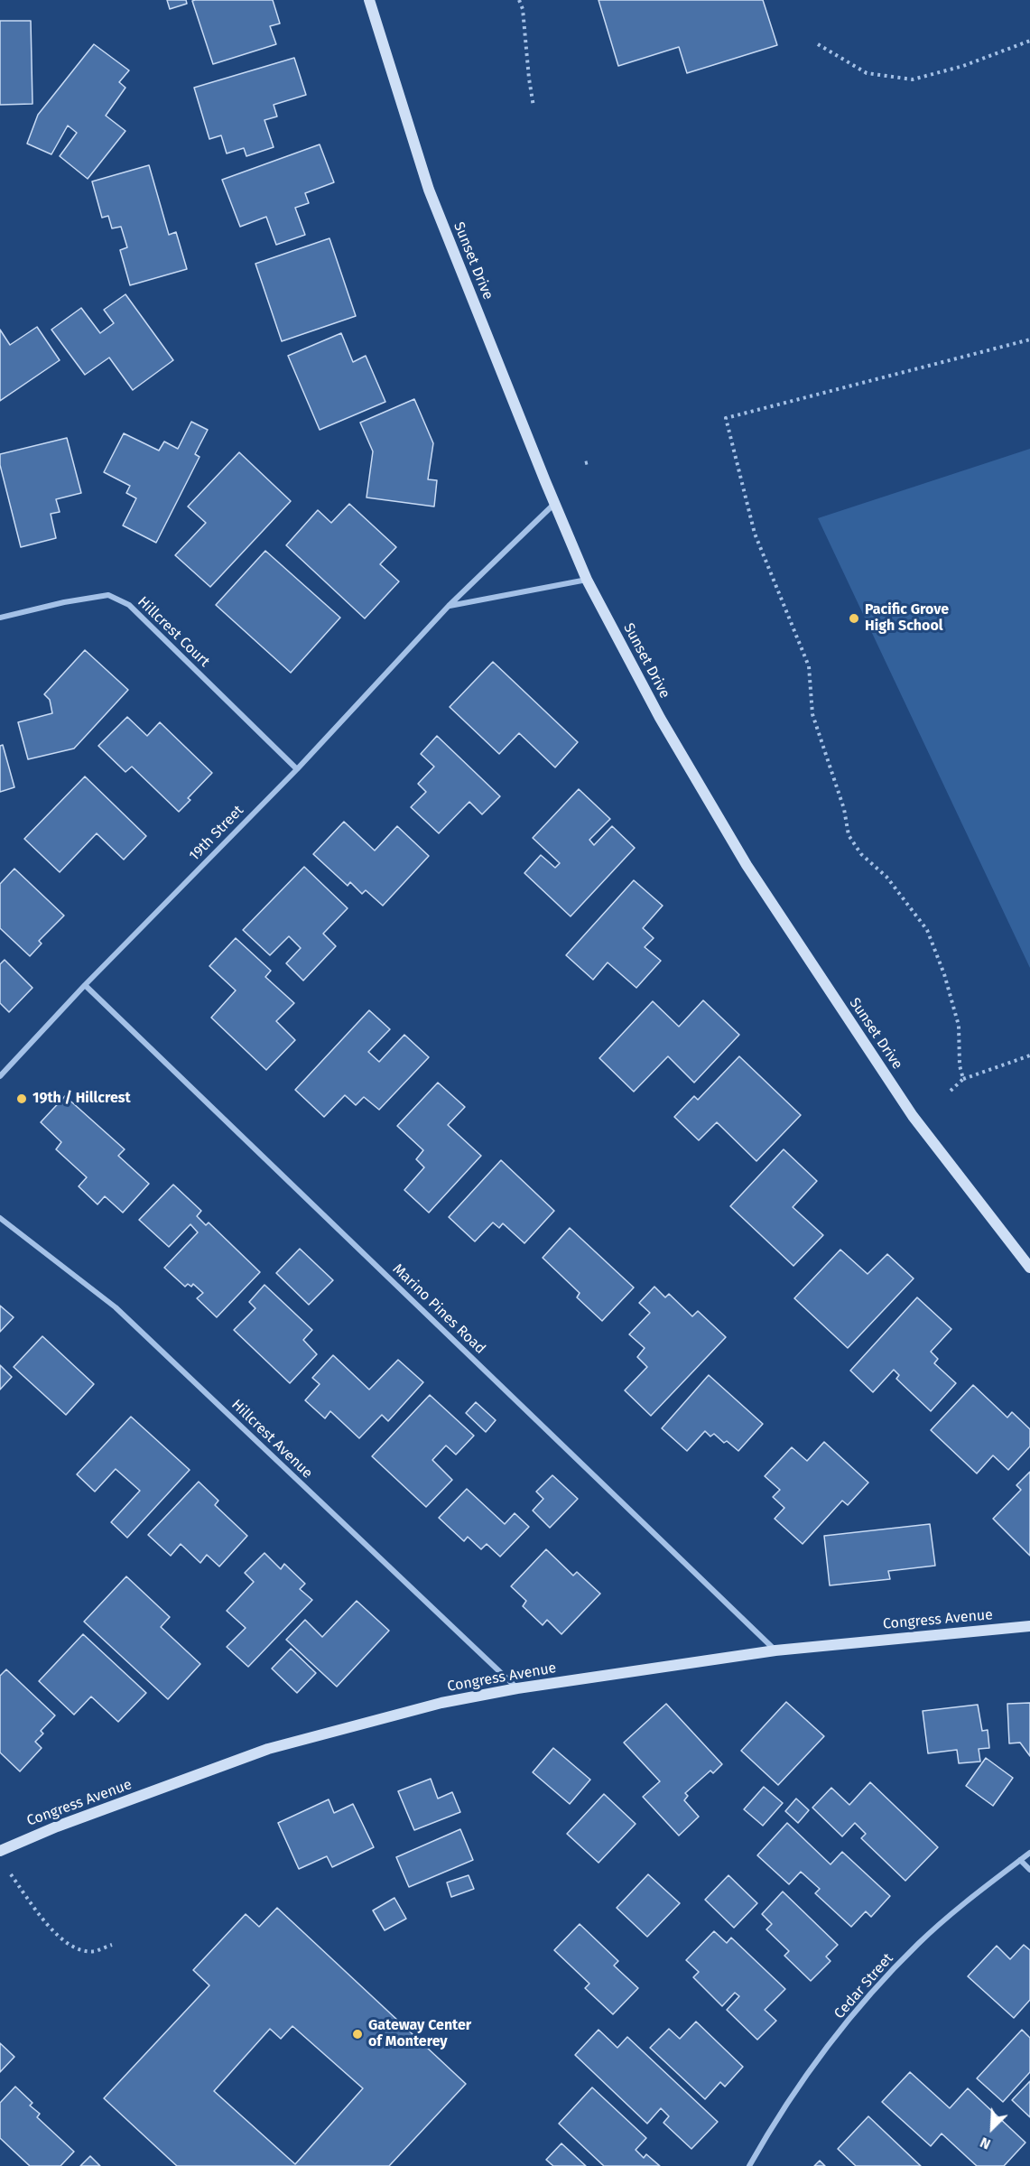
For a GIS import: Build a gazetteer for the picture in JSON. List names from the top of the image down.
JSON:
{
  "streets": {
    "main road": ["Sunset Drive", "Congress Avenue"],
    "street": [
      "Hillcrest Court",
      "19th Street",
      "Marino Pines Road",
      "Hillcrest Avenue",
      "Cedar Street"
    ]
  },
  "crossings": [
    ["Sunset Drive", "19th Street"],
    ["Hillcrest Court", "19th Street"],
    ["19th Street", "Marino Pines Road"],
    ["Marino Pines Road", "Congress Avenue"],
    ["Hillcrest Avenue", "Congress Avenue"]
  ],
  "places": ["Pacific Grove High School", "19th / Hillcrest", "Gateway Center of Monterey"],
  "north": "bottom left"
}
